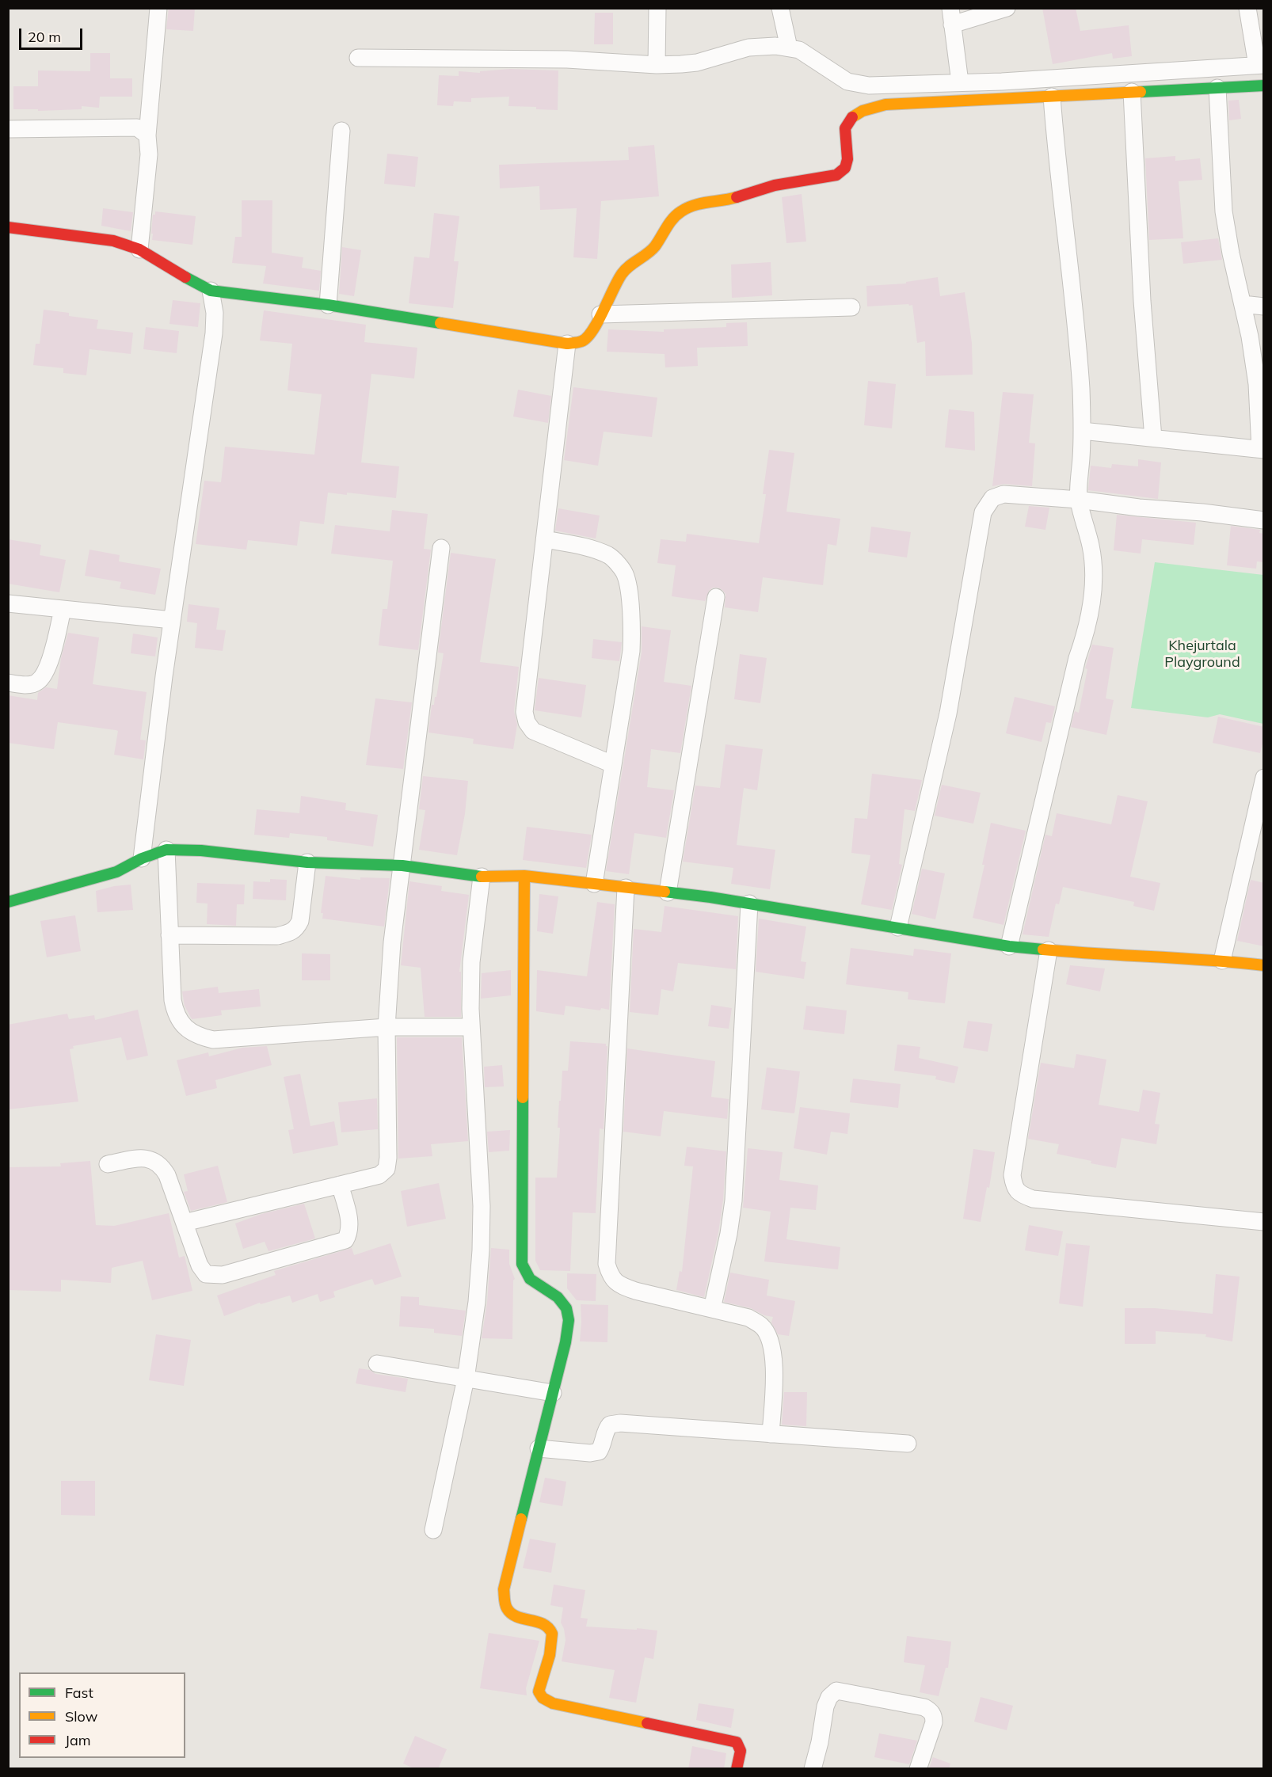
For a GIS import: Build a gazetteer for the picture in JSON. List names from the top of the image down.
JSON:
{
  "parks": ["Khejurtala Playground"],
  "legend": ["Fast", "Slow", "Jam"],
  "scale_bar": "20 m"
}
